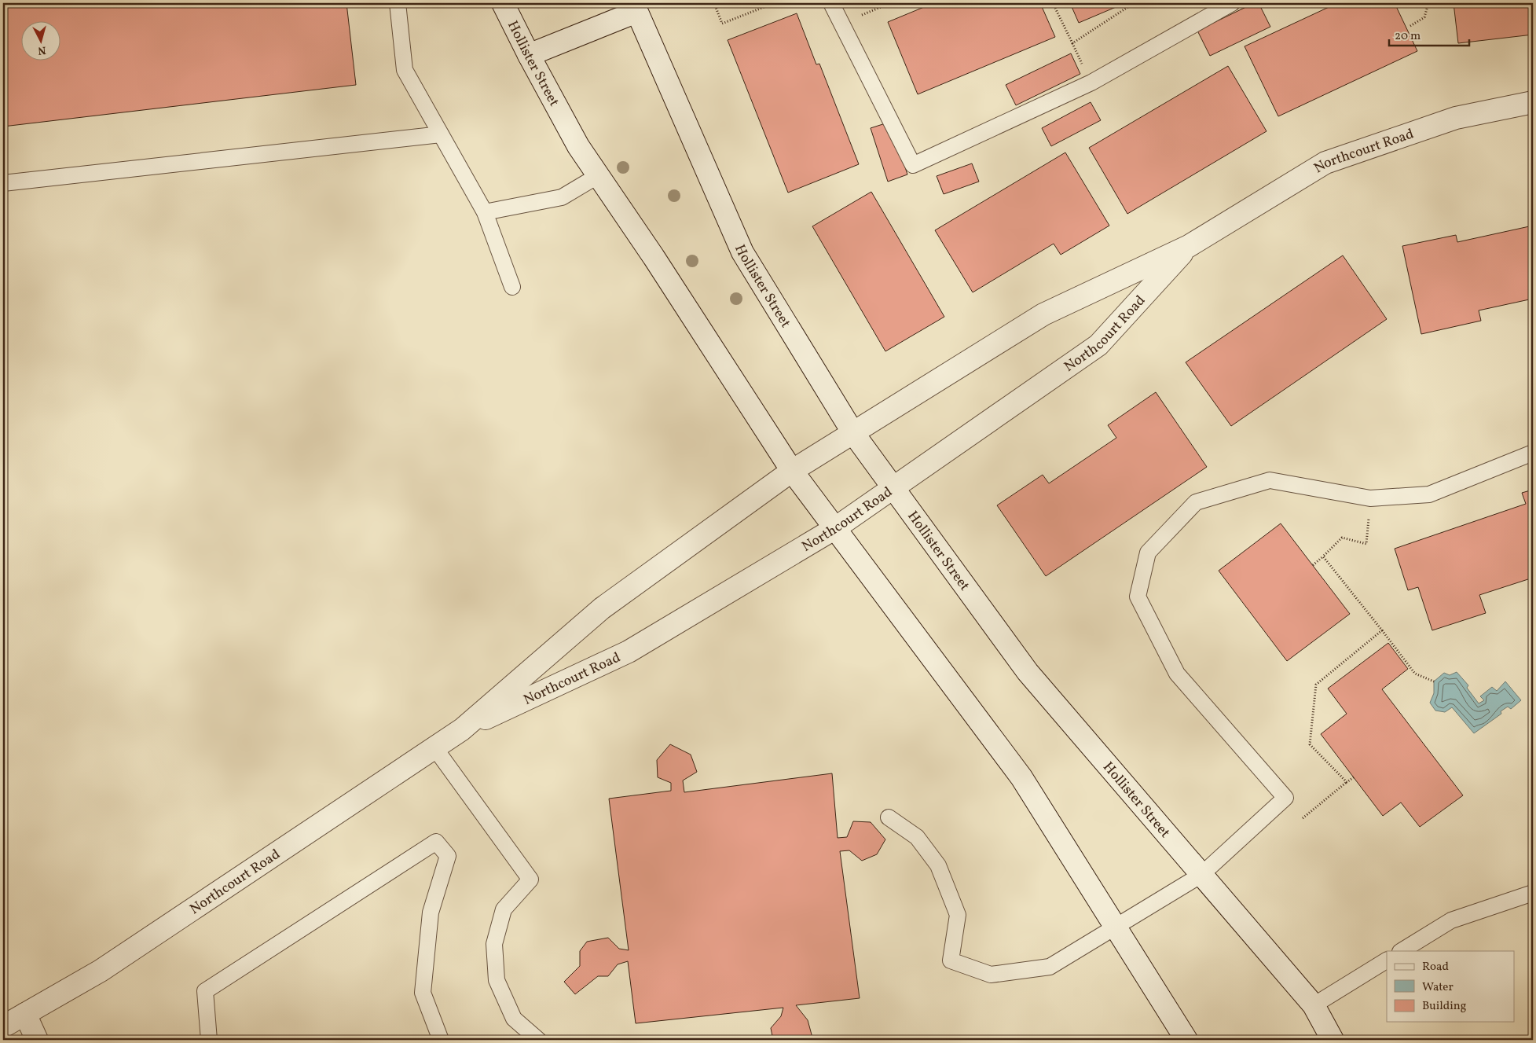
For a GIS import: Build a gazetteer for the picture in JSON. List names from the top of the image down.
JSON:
{
  "streets": {
    "street": ["Hollister Street", "Northcourt Road"]
  },
  "crossings": [
    ["Hollister Street", "Northcourt Road"]
  ],
  "legend": ["Road", "Water", "Building"],
  "scale_bar": "20 m",
  "north": "bottom"
}
